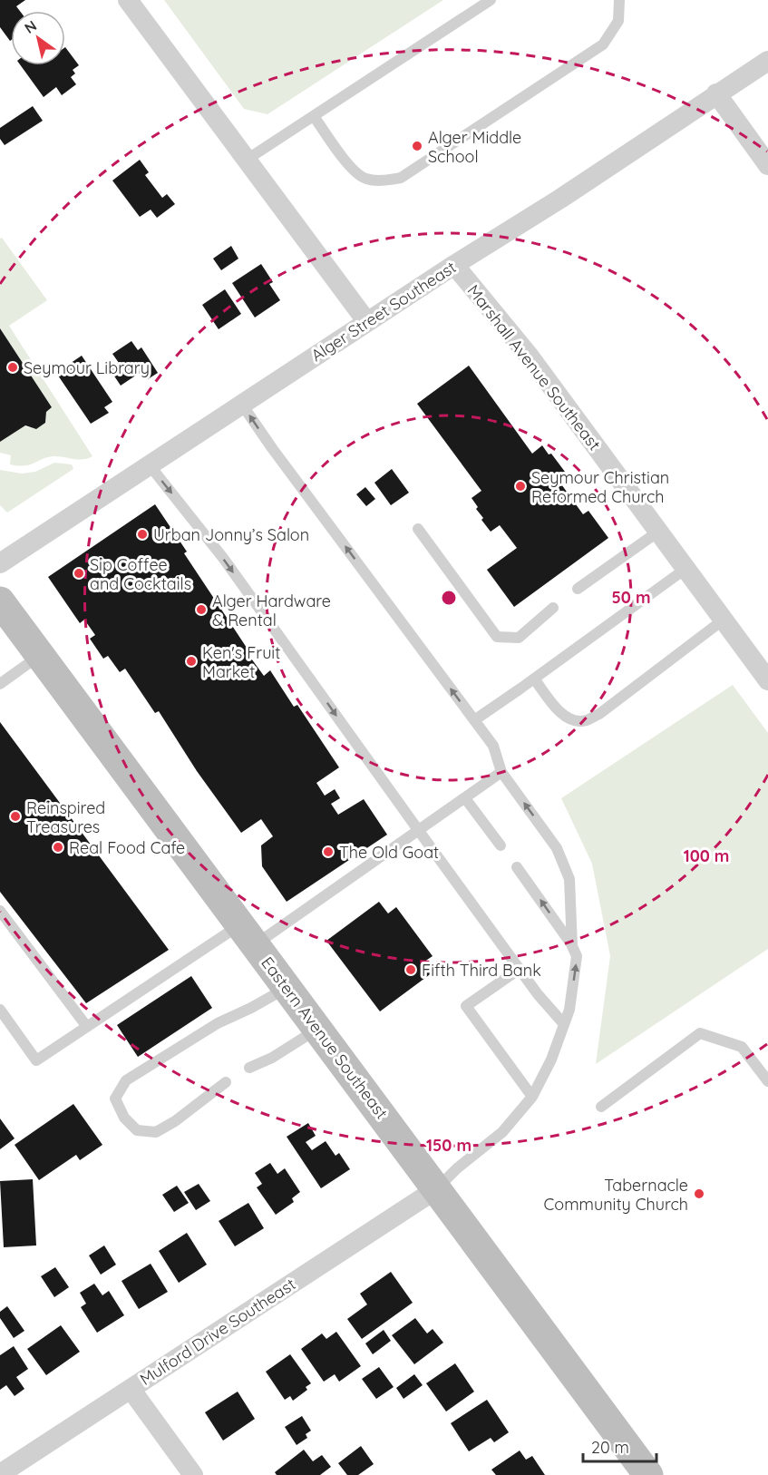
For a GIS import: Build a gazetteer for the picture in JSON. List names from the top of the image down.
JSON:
{
  "streets": {
    "main road": ["Eastern Avenue Southeast"],
    "street": ["Alger Street Southeast", "Marshall Avenue Southeast", "Mulford Drive Southeast"]
  },
  "crossings": [
    ["Alger Street Southeast", "Marshall Avenue Southeast"],
    ["Eastern Avenue Southeast", "Mulford Drive Southeast"]
  ],
  "places": [
    "Alger Middle School",
    "Seymour Library",
    "Seymour Christian Reformed Church",
    "Urban Jonny’s Salon",
    "Sip Coffee and Cocktails",
    "Alger Hardware & Rental",
    "Ken's Fruit Market",
    "Reinspired Treasures",
    "Real Food Cafe",
    "The Old Goat",
    "Fifth Third Bank",
    "Tabernacle Community Church"
  ],
  "scale_bar": "20 m",
  "north": "top left",
  "rings": ["50 m", "100 m", "150 m"]
}
